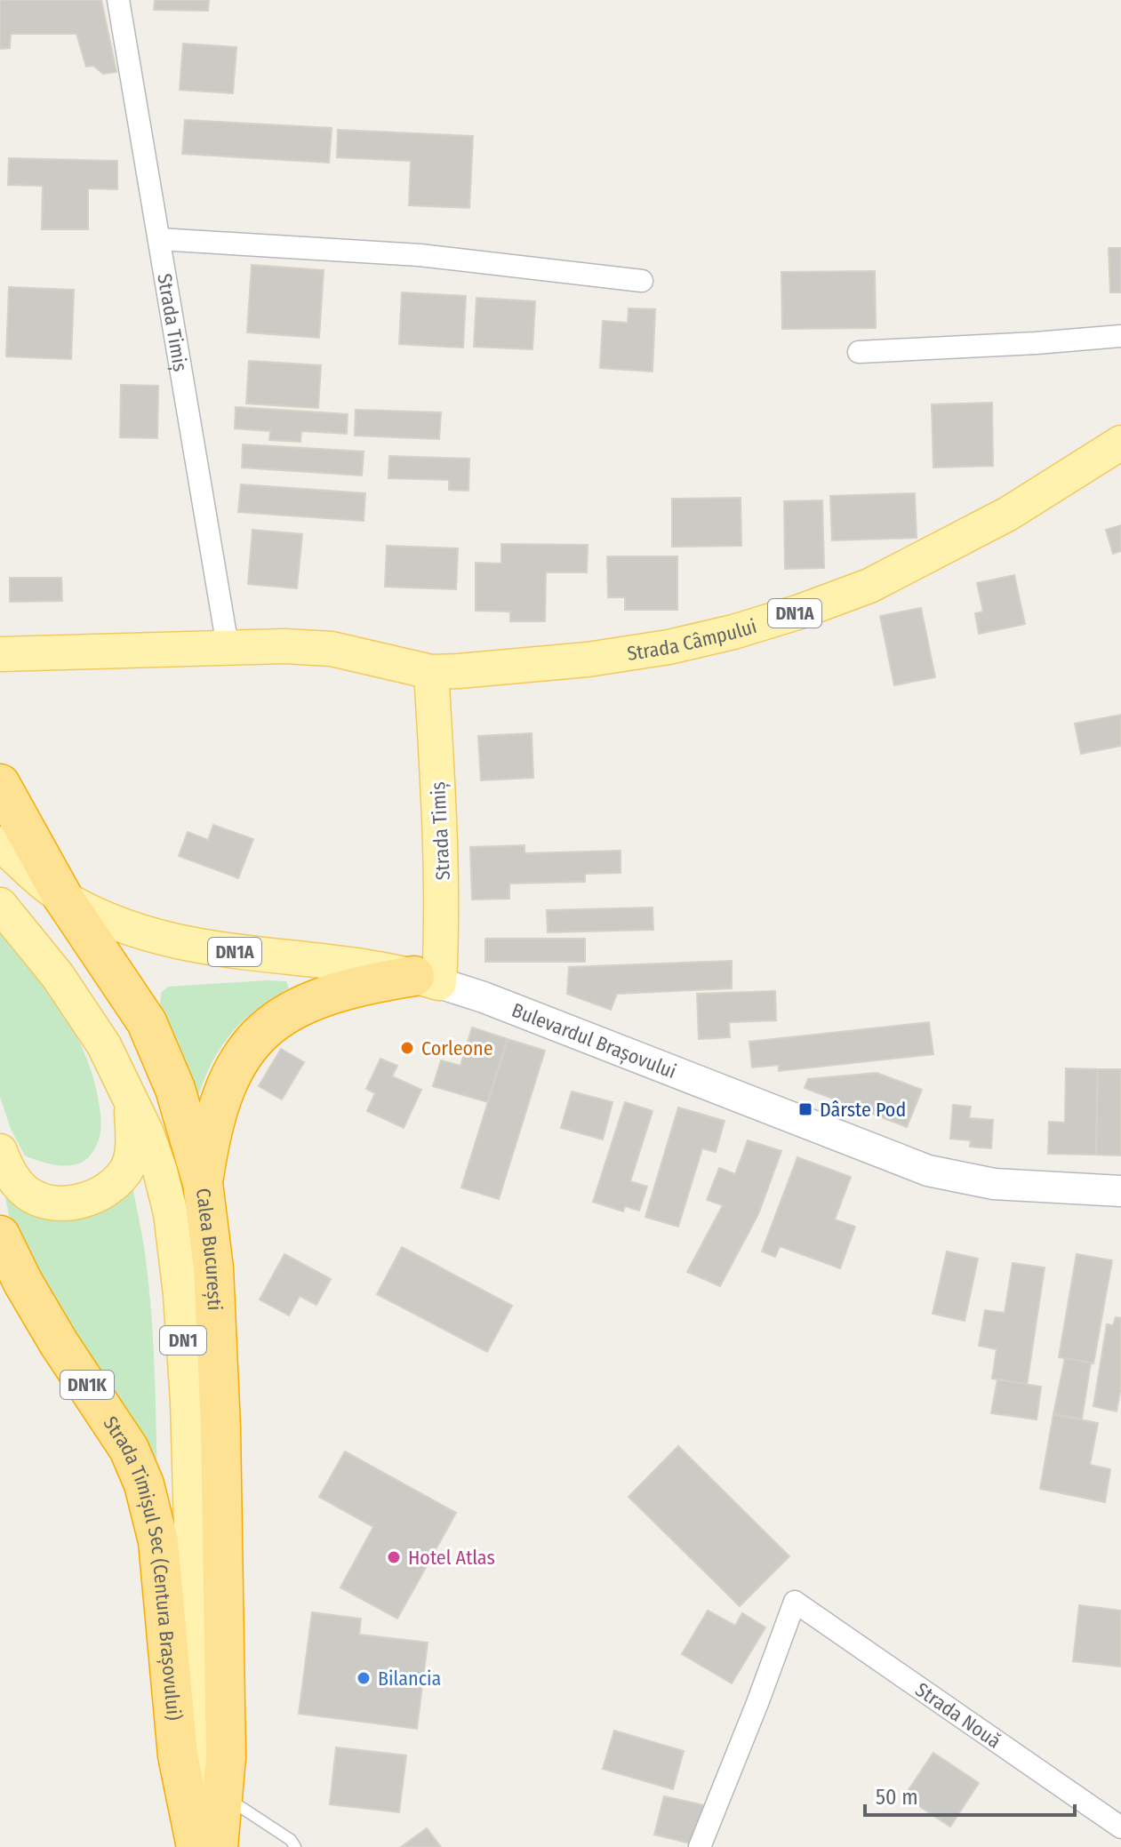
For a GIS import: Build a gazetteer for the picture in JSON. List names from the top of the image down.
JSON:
{
  "streets": {
    "highway": [
      "Calea București",
      "DN1",
      "DN1K",
      "Strada Timișul Sec (Centura Brașovului)"
    ],
    "main road": [
      "Strada Timiș",
      "DN1A",
      "Strada Câmpului",
      "Bulevardul Brașovului"
    ],
    "street": ["Strada Nouă"]
  },
  "crossings": [
    ["Strada Timiș", "DN1A"],
    ["Strada Timiș", "Strada Câmpului"],
    ["Strada Timiș", "Bulevardul Brașovului"],
    ["DN1A", "Strada Câmpului"],
    ["Bulevardul Brașovului", "Calea București"]
  ],
  "places": {
    "other": ["Corleone", "Hotel Atlas", "Bilancia"],
    "transit": ["Dârste Pod"]
  },
  "scale_bar": "50 m"
}
